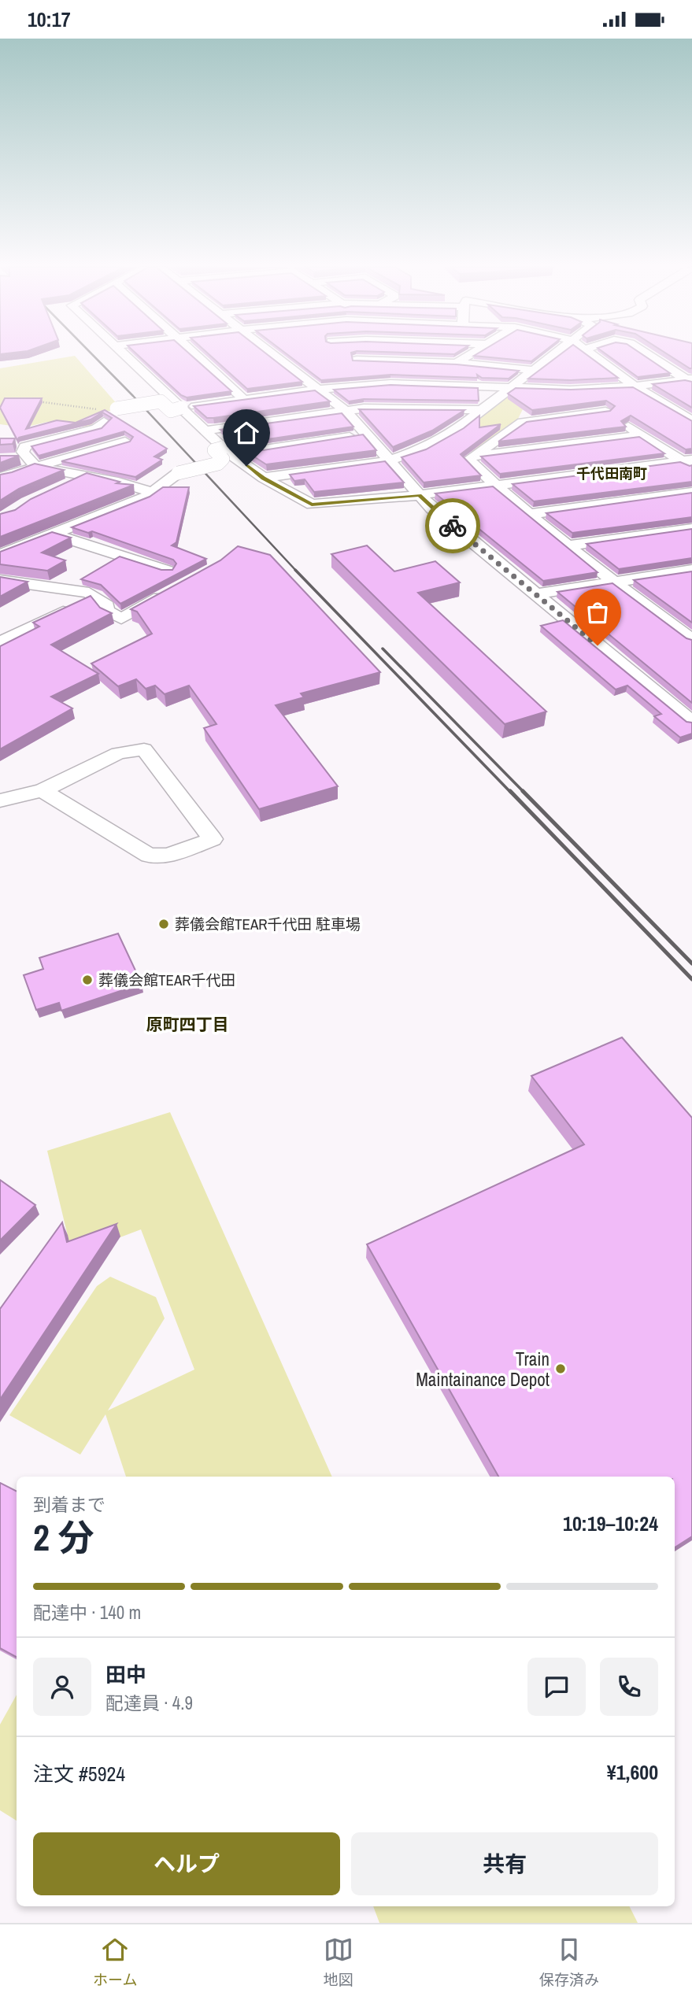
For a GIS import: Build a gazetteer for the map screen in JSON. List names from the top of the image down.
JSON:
{
  "districts": ["千代田南町", "原町四丁目"],
  "places": ["葬儀会館TEAR千代田 駐車場", "葬儀会館TEAR千代田", "Train Maintainance Depot"],
  "page": {
    "status": "10:17",
    "heading": ["2 分", "到着まで", "10:19–10:24"],
    "panel": [
      "田中",
      "配達員 · 4.9",
      "注文 #5924",
      "¥1,600"
    ],
    "bar": "配達中 · 140 m",
    "buttons": ["ヘルプ", "共有"],
    "tabs": ["ホーム", "地図", "保存済み"]
  }
}
